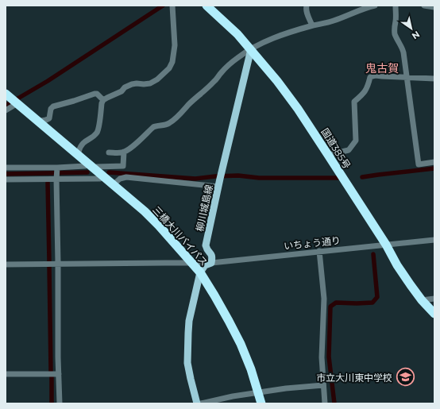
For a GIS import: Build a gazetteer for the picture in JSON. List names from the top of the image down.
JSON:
{
  "streets": {
    "highway": ["国道385号", "三橋大川バイパス"],
    "main road": ["柳川城島線"],
    "street": ["いちょう通り"]
  },
  "crossings": [
    ["国道385号", "柳川城島線"],
    ["国道385号", "いちょう通り"],
    ["柳川城島線", "いちょう通り"],
    ["三橋大川バイパス", "いちょう通り"]
  ],
  "districts": ["鬼古賀"],
  "places": {
    "school or university": ["市立大川東中学校"]
  },
  "north": "bottom right"
}
